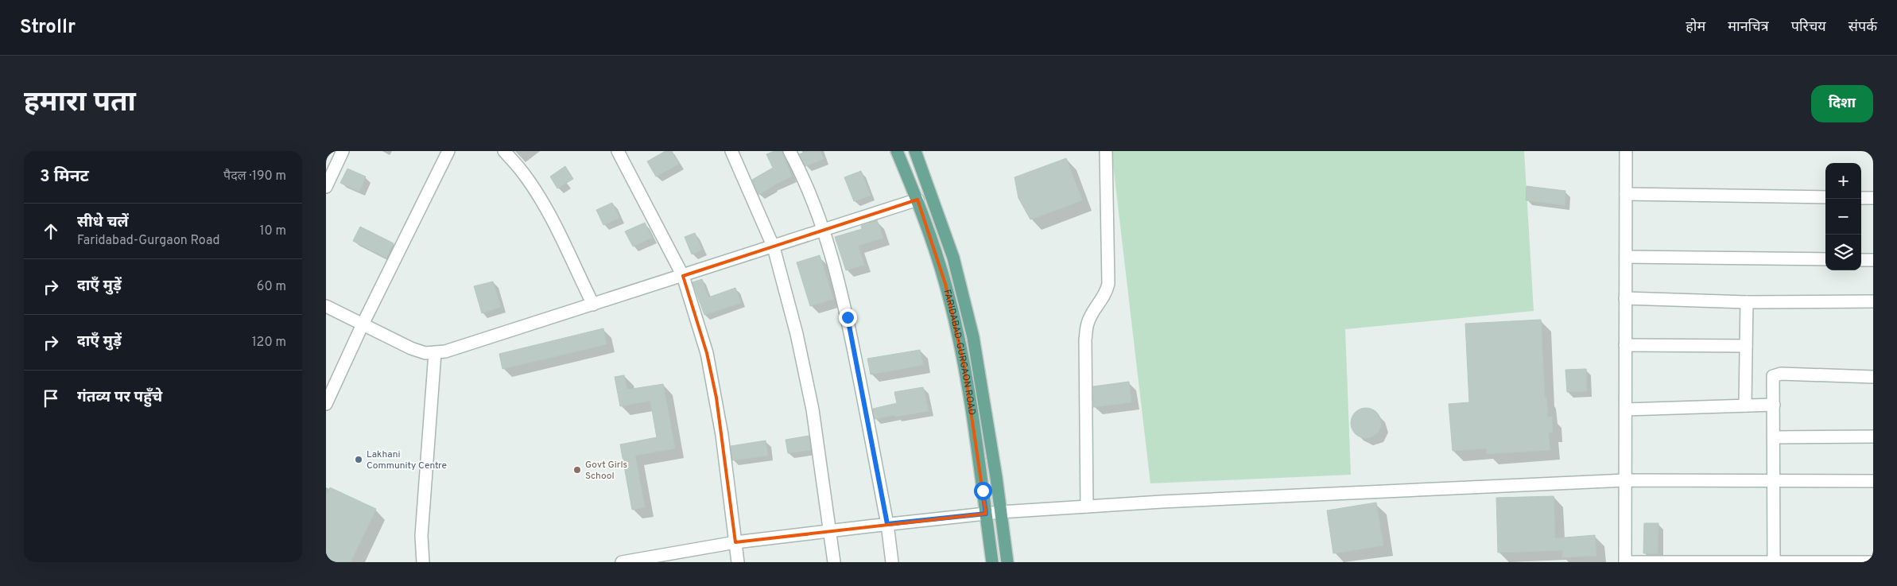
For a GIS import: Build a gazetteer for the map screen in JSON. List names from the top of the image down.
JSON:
{
  "streets": {
    "main road": ["FARIDABAD-GURGAON ROAD"]
  },
  "places": ["Lakhani Community Centre", "Govt Girls School"],
  "page": {
    "header": "Strollr",
    "nav": [
      "होम",
      "मानचित्र",
      "परिचय",
      "संपर्क"
    ],
    "buttons": "दिशा",
    "title": "हमारा पता",
    "heading": ["3 मिनट", "पैदल · 190 m"],
    "map_buttons": ["+", "−"],
    "list": [
      ["सीधे चलें", "Faridabad-Gurgaon Road", "10 m"],
      ["दाएँ मुड़ें", "60 m"],
      ["दाएँ मुड़ें", "120 m"],
      "गंतव्य पर पहुँचे"
    ]
  }
}
